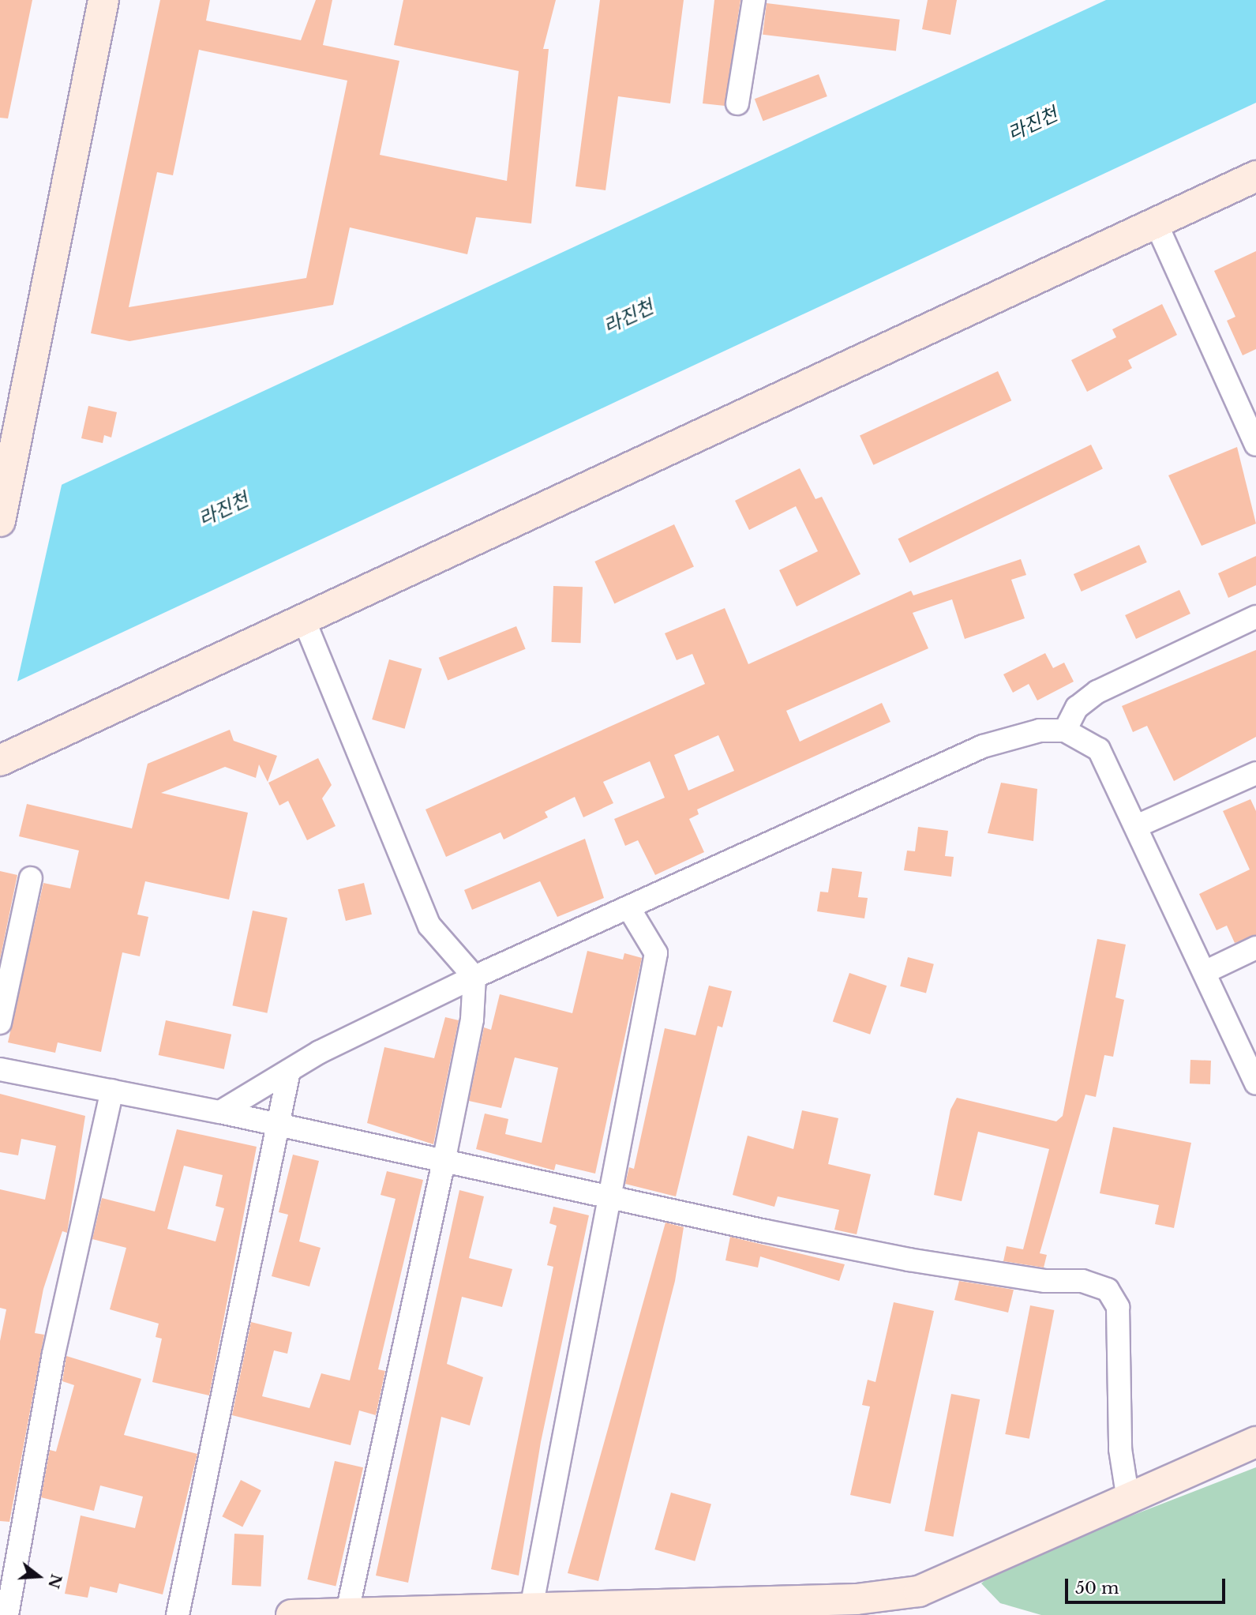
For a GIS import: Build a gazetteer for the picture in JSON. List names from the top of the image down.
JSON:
{
  "water": ["라진천"],
  "scale_bar": "50 m",
  "north": "right"
}
